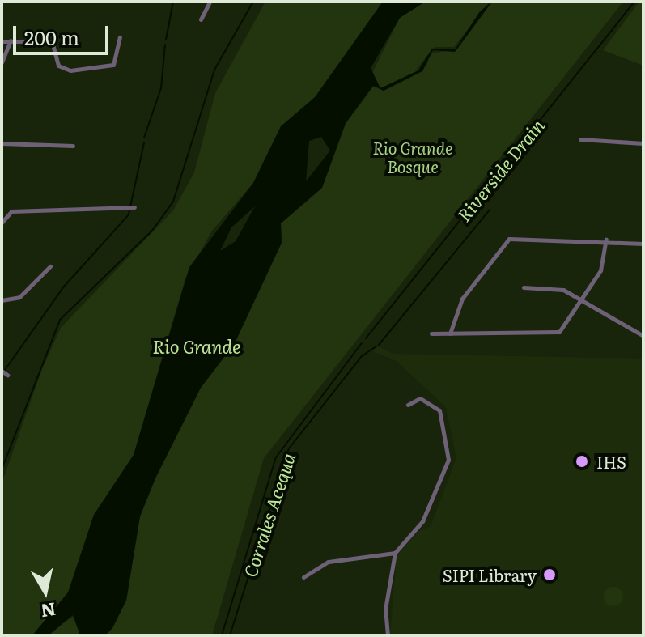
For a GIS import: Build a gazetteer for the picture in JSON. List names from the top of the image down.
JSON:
{
  "water": ["Riverside Drain", "Rio Grande", "Corrales Acequa"],
  "parks": ["Rio Grande Bosque"],
  "places": ["IHS", "SIPI Library"],
  "scale_bar": "200 m",
  "north": "bottom"
}
